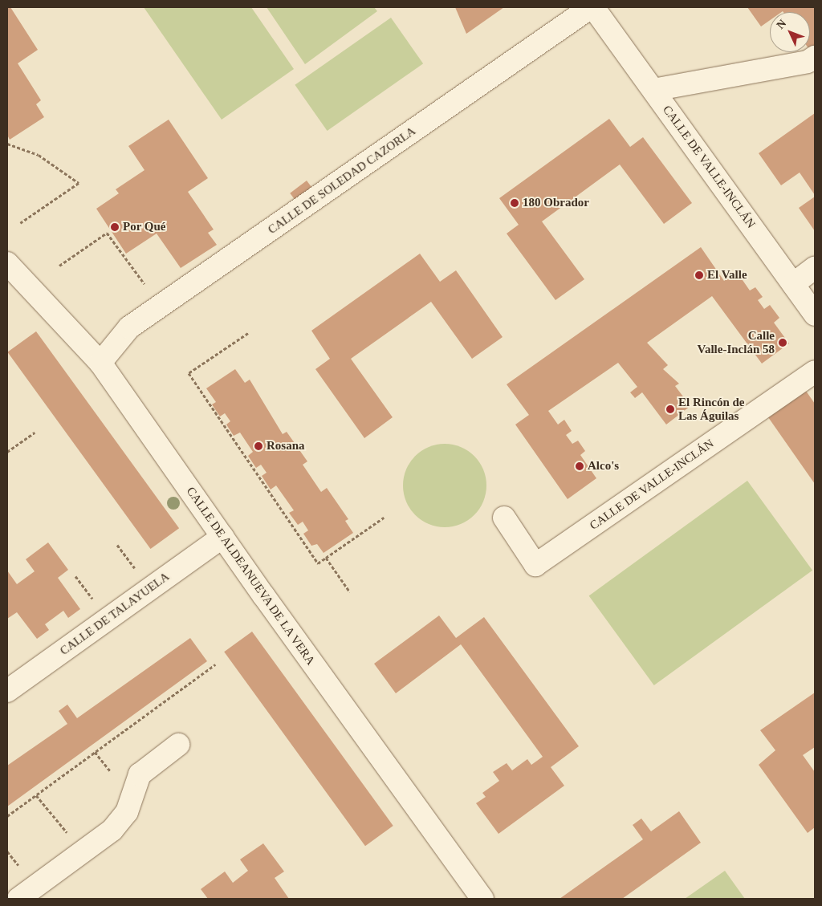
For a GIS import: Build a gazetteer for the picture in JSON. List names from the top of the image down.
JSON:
{
  "streets": {
    "street": [
      "CALLE DE VALLE-INCLÁN",
      "CALLE DE SOLEDAD CAZORLA",
      "CALLE DE ALDEANUEVA DE LA VERA",
      "CALLE DE TALAYUELA"
    ]
  },
  "crossings": [
    ["CALLE DE VALLE-INCLÁN", "CALLE DE SOLEDAD CAZORLA"],
    ["CALLE DE SOLEDAD CAZORLA", "CALLE DE ALDEANUEVA DE LA VERA"],
    ["CALLE DE ALDEANUEVA DE LA VERA", "CALLE DE TALAYUELA"]
  ],
  "places": [
    "180 Obrador",
    "Por Qué",
    "El Valle",
    "Calle Valle-Inclán 58",
    "El Rincón de Las Águilas",
    "Rosana",
    "Alco's"
  ],
  "north": "top left"
}
